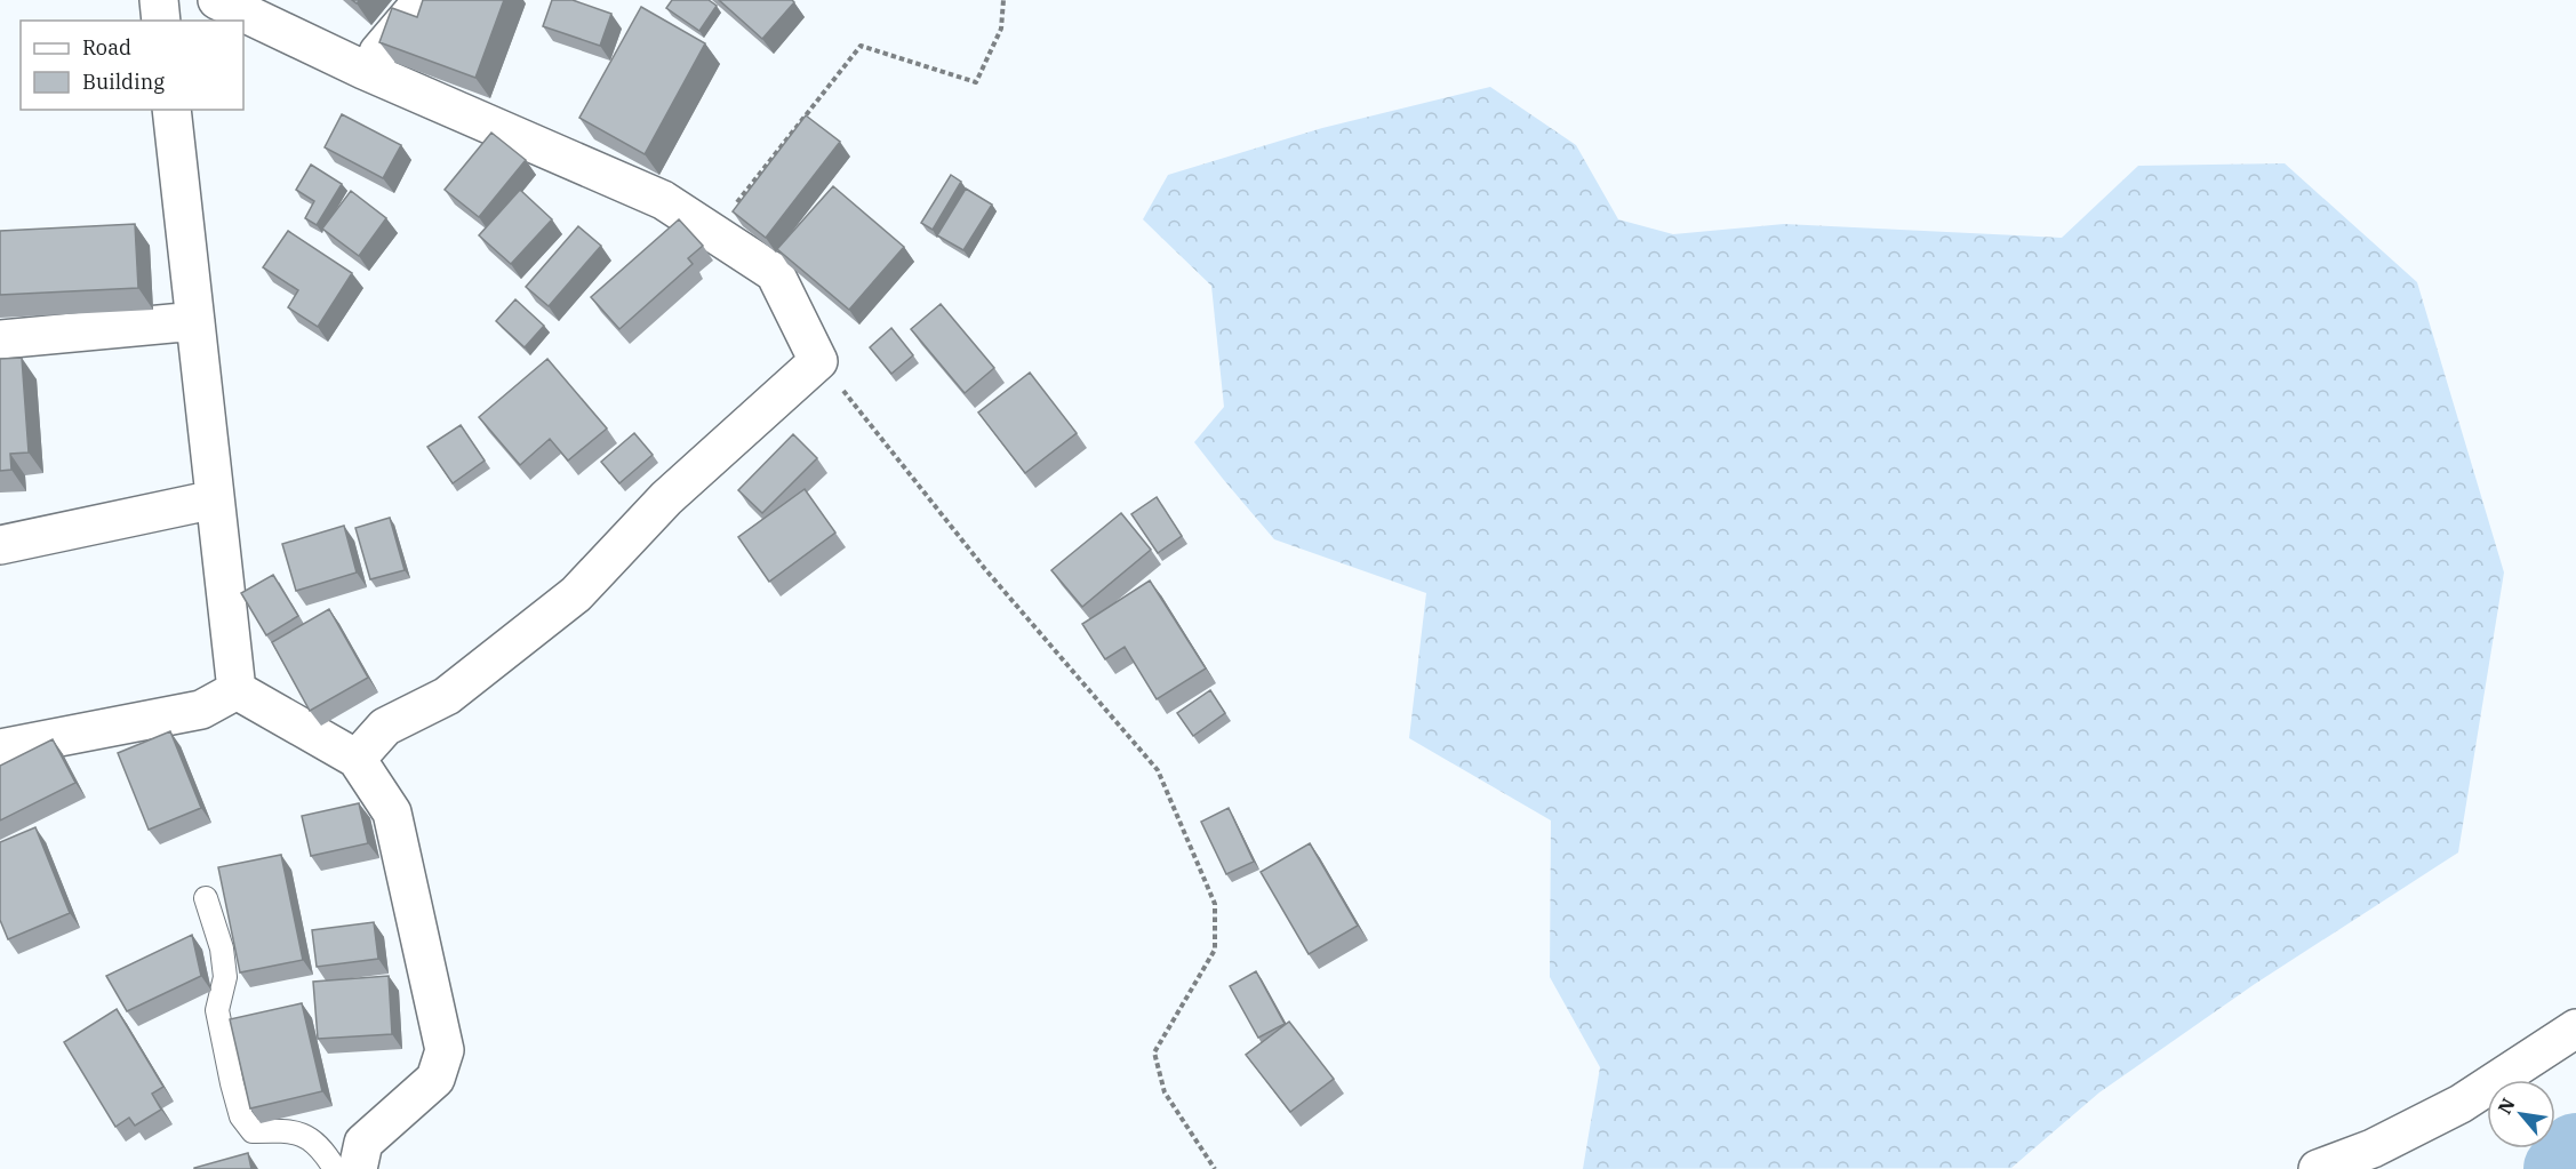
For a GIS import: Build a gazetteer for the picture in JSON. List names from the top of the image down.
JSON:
{
  "legend": ["Road", "Building"],
  "north": "top left"
}
